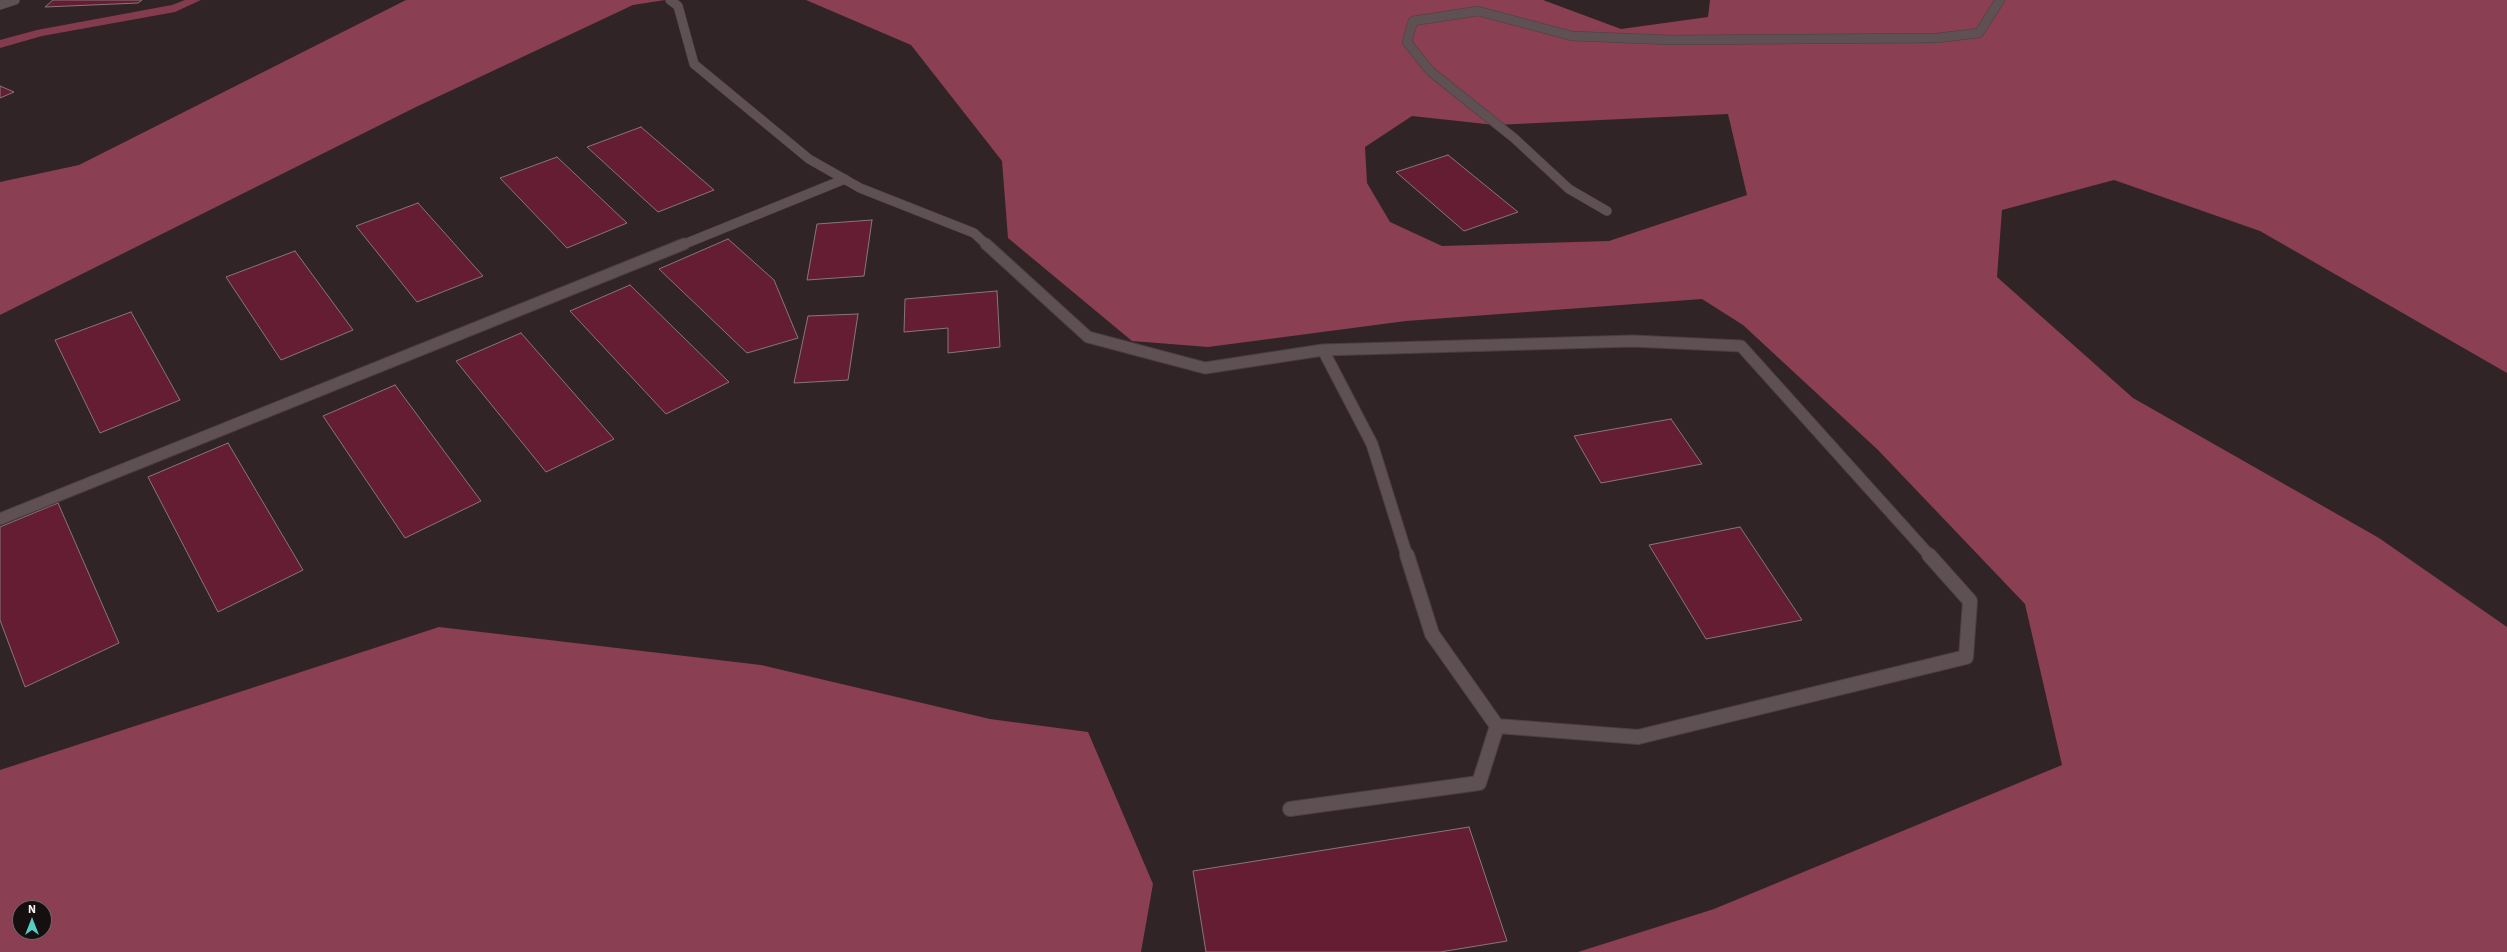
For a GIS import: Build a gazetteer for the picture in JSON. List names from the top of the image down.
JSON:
{
  "north": "top"
}
